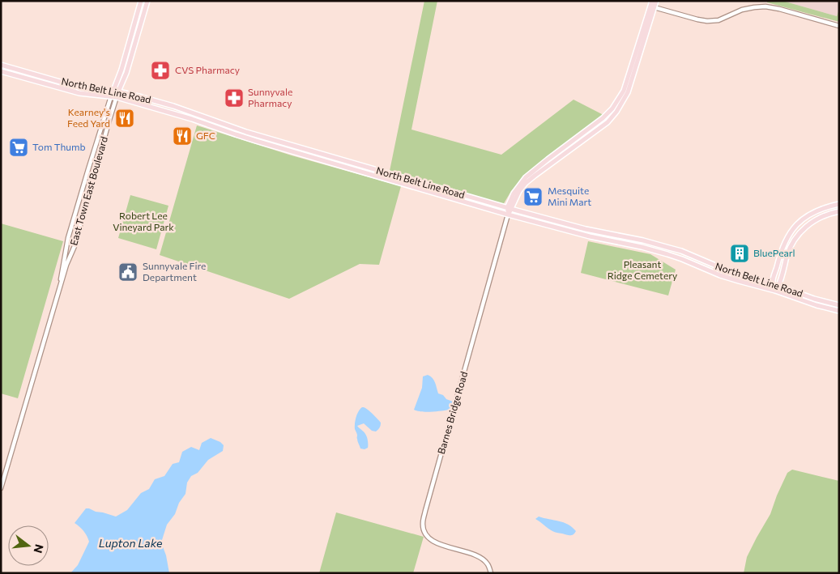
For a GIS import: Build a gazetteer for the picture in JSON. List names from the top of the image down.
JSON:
{
  "streets": {
    "main road": ["North Belt Line Road", "Barnes Bridge Road"],
    "street": ["East Town East Boulevard"]
  },
  "crossings": [
    ["North Belt Line Road", "East Town East Boulevard"],
    ["North Belt Line Road", "Barnes Bridge Road"]
  ],
  "water": ["Lupton Lake"],
  "parks": ["Robert Lee Vineyard Park", "Pleasant Ridge Cemetery"],
  "places": {
    "pharmacy": ["CVS Pharmacy", "Sunnyvale Pharmacy"],
    "restaurant": ["Kearney's Feed Yard", "GFC"],
    "supermarket": ["Tom Thumb", "Mesquite Mini Mart"],
    "building": ["BluePearl"],
    "public building": ["Sunnyvale Fire Department"]
  },
  "north": "right"
}
